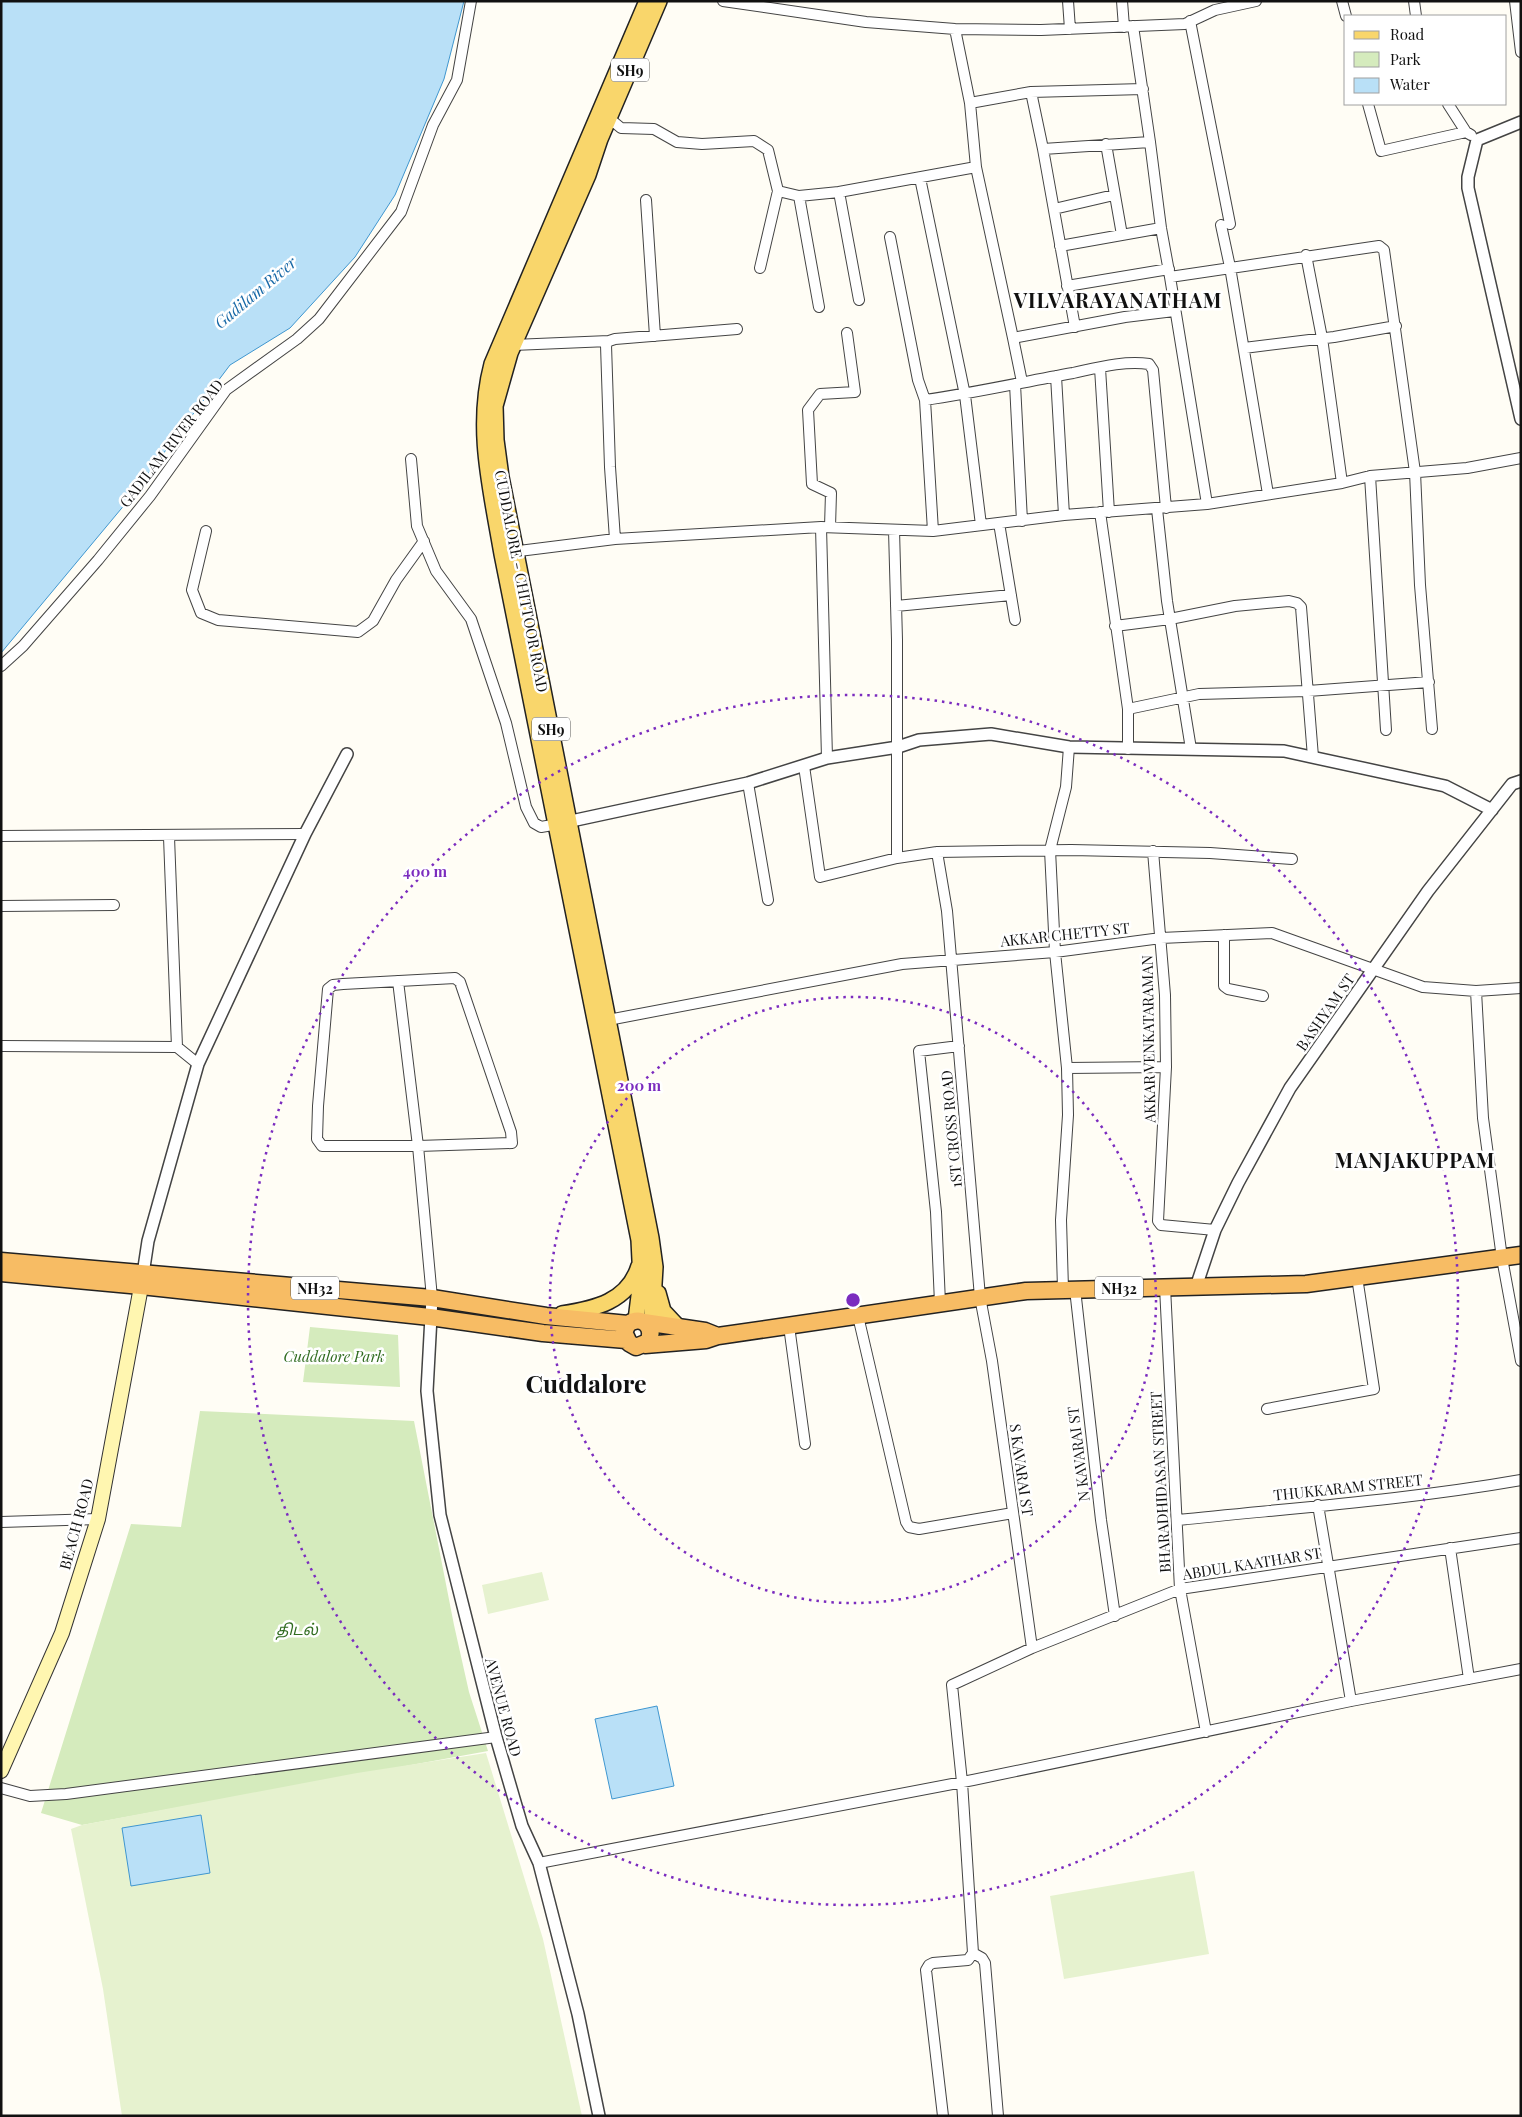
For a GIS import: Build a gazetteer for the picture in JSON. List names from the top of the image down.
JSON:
{
  "streets": {
    "highway": ["NH32"],
    "main road": ["SH9", "CUDDALORE - CHITTOOR ROAD", "BEACH ROAD"],
    "street": [
      "GADILAM RIVER ROAD",
      "AKKAR CHETTY ST",
      "BASHYAM ST",
      "AKKAR VENKATARAMAN",
      "1ST CROSS ROAD",
      "N KAVARAI ST",
      "S KAVARAI ST",
      "BHARADHIDASAN STREET",
      "THUKKARAM STREET",
      "ABDUL KAATHAR ST",
      "AVENUE ROAD"
    ]
  },
  "crossings": [
    ["CUDDALORE - CHITTOOR ROAD", "AKKAR CHETTY ST"],
    ["CUDDALORE - CHITTOOR ROAD", "NH32"],
    ["AKKAR CHETTY ST", "BASHYAM ST"],
    ["AKKAR CHETTY ST", "AKKAR VENKATARAMAN"],
    ["AKKAR CHETTY ST", "1ST CROSS ROAD"],
    ["AKKAR CHETTY ST", "N KAVARAI ST"],
    ["BASHYAM ST", "AKKAR VENKATARAMAN"],
    ["BASHYAM ST", "NH32"],
    ["1ST CROSS ROAD", "NH32"],
    ["1ST CROSS ROAD", "S KAVARAI ST"],
    ["NH32", "N KAVARAI ST"],
    ["NH32", "S KAVARAI ST"],
    ["NH32", "BHARADHIDASAN STREET"],
    ["NH32", "BEACH ROAD"],
    ["NH32", "AVENUE ROAD"],
    ["N KAVARAI ST", "ABDUL KAATHAR ST"],
    ["S KAVARAI ST", "ABDUL KAATHAR ST"],
    ["BHARADHIDASAN STREET", "THUKKARAM STREET"],
    ["BHARADHIDASAN STREET", "ABDUL KAATHAR ST"]
  ],
  "districts": ["VILVARAYANATHAM", "MANJAKUPPAM", "Cuddalore"],
  "water": ["Gadilam River"],
  "parks": ["Cuddalore Park", "திடல்"],
  "legend": ["Road", "Park", "Water"],
  "rings": ["400 m", "200 m"]
}
